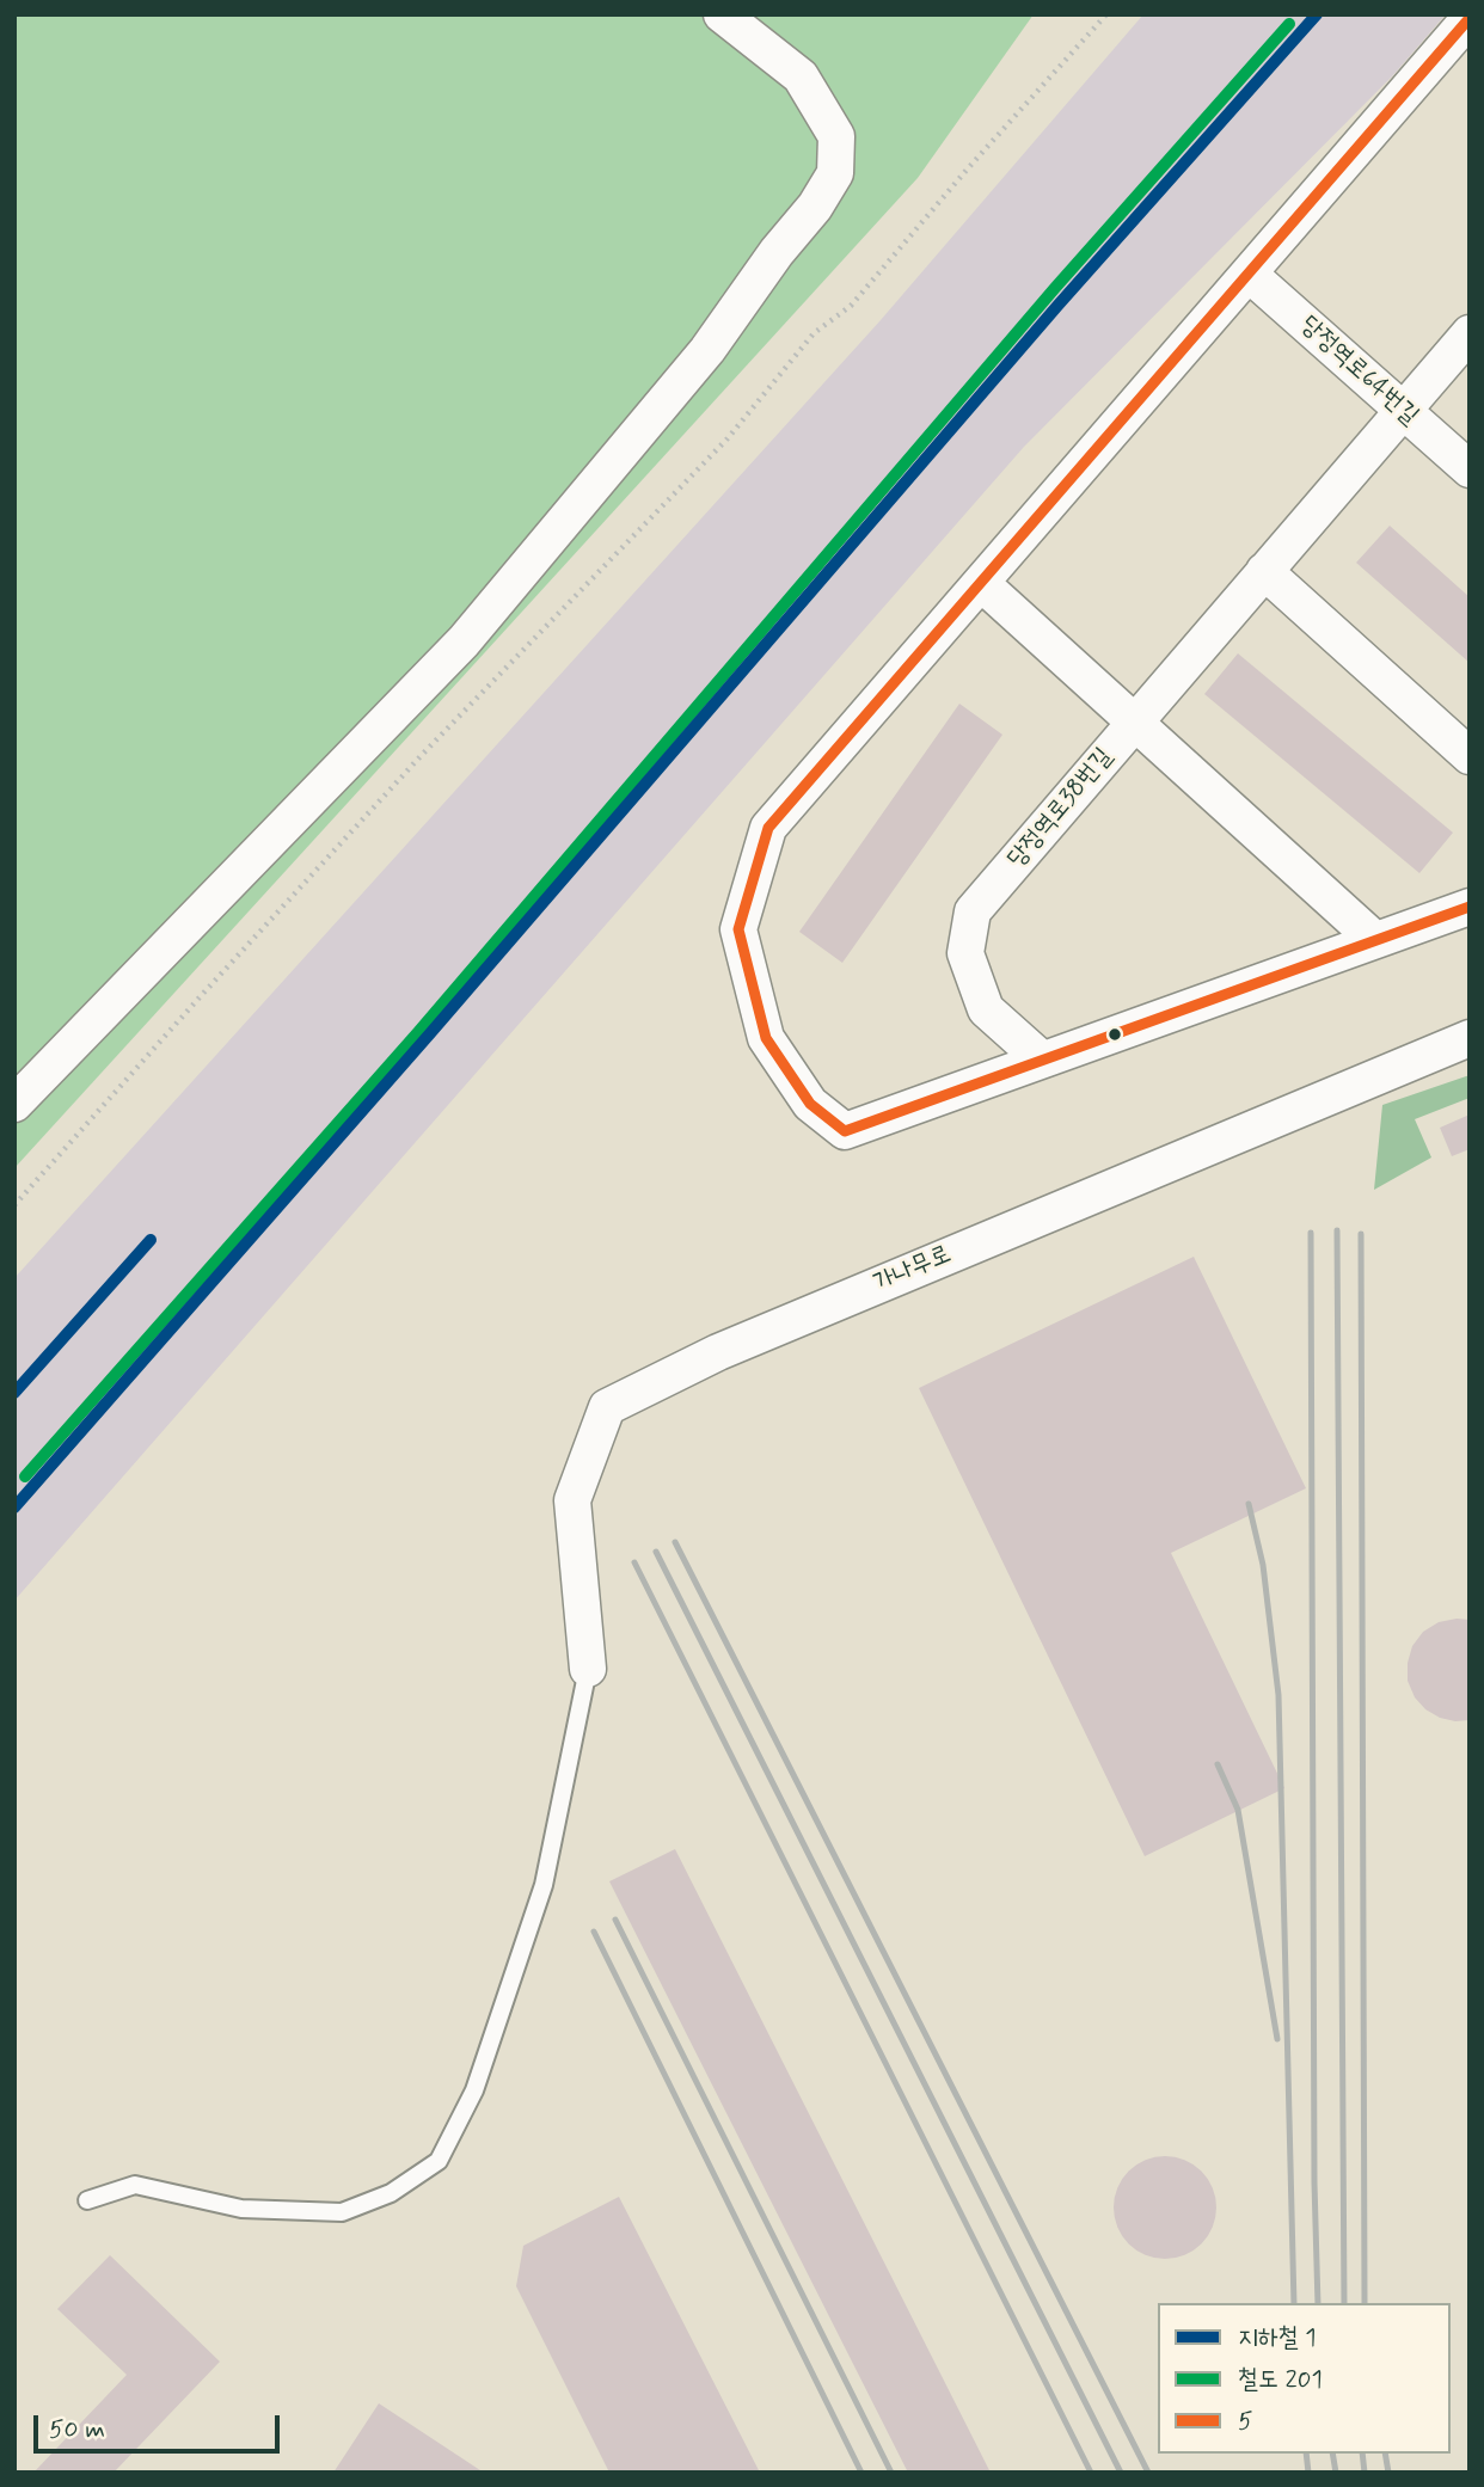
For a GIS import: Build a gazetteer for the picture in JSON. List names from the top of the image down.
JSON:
{
  "streets": {
    "street": ["당정역로64번길", "당정역로38번길", "가나무로"]
  },
  "crossings": [
    ["당정역로64번길", "당정역로38번길"]
  ],
  "lines": ["metro line 1", "transit line 5", "rail line 201"],
  "legend": ["지하철 1", "철도 201", "5"],
  "scale_bar": "50 m"
}
